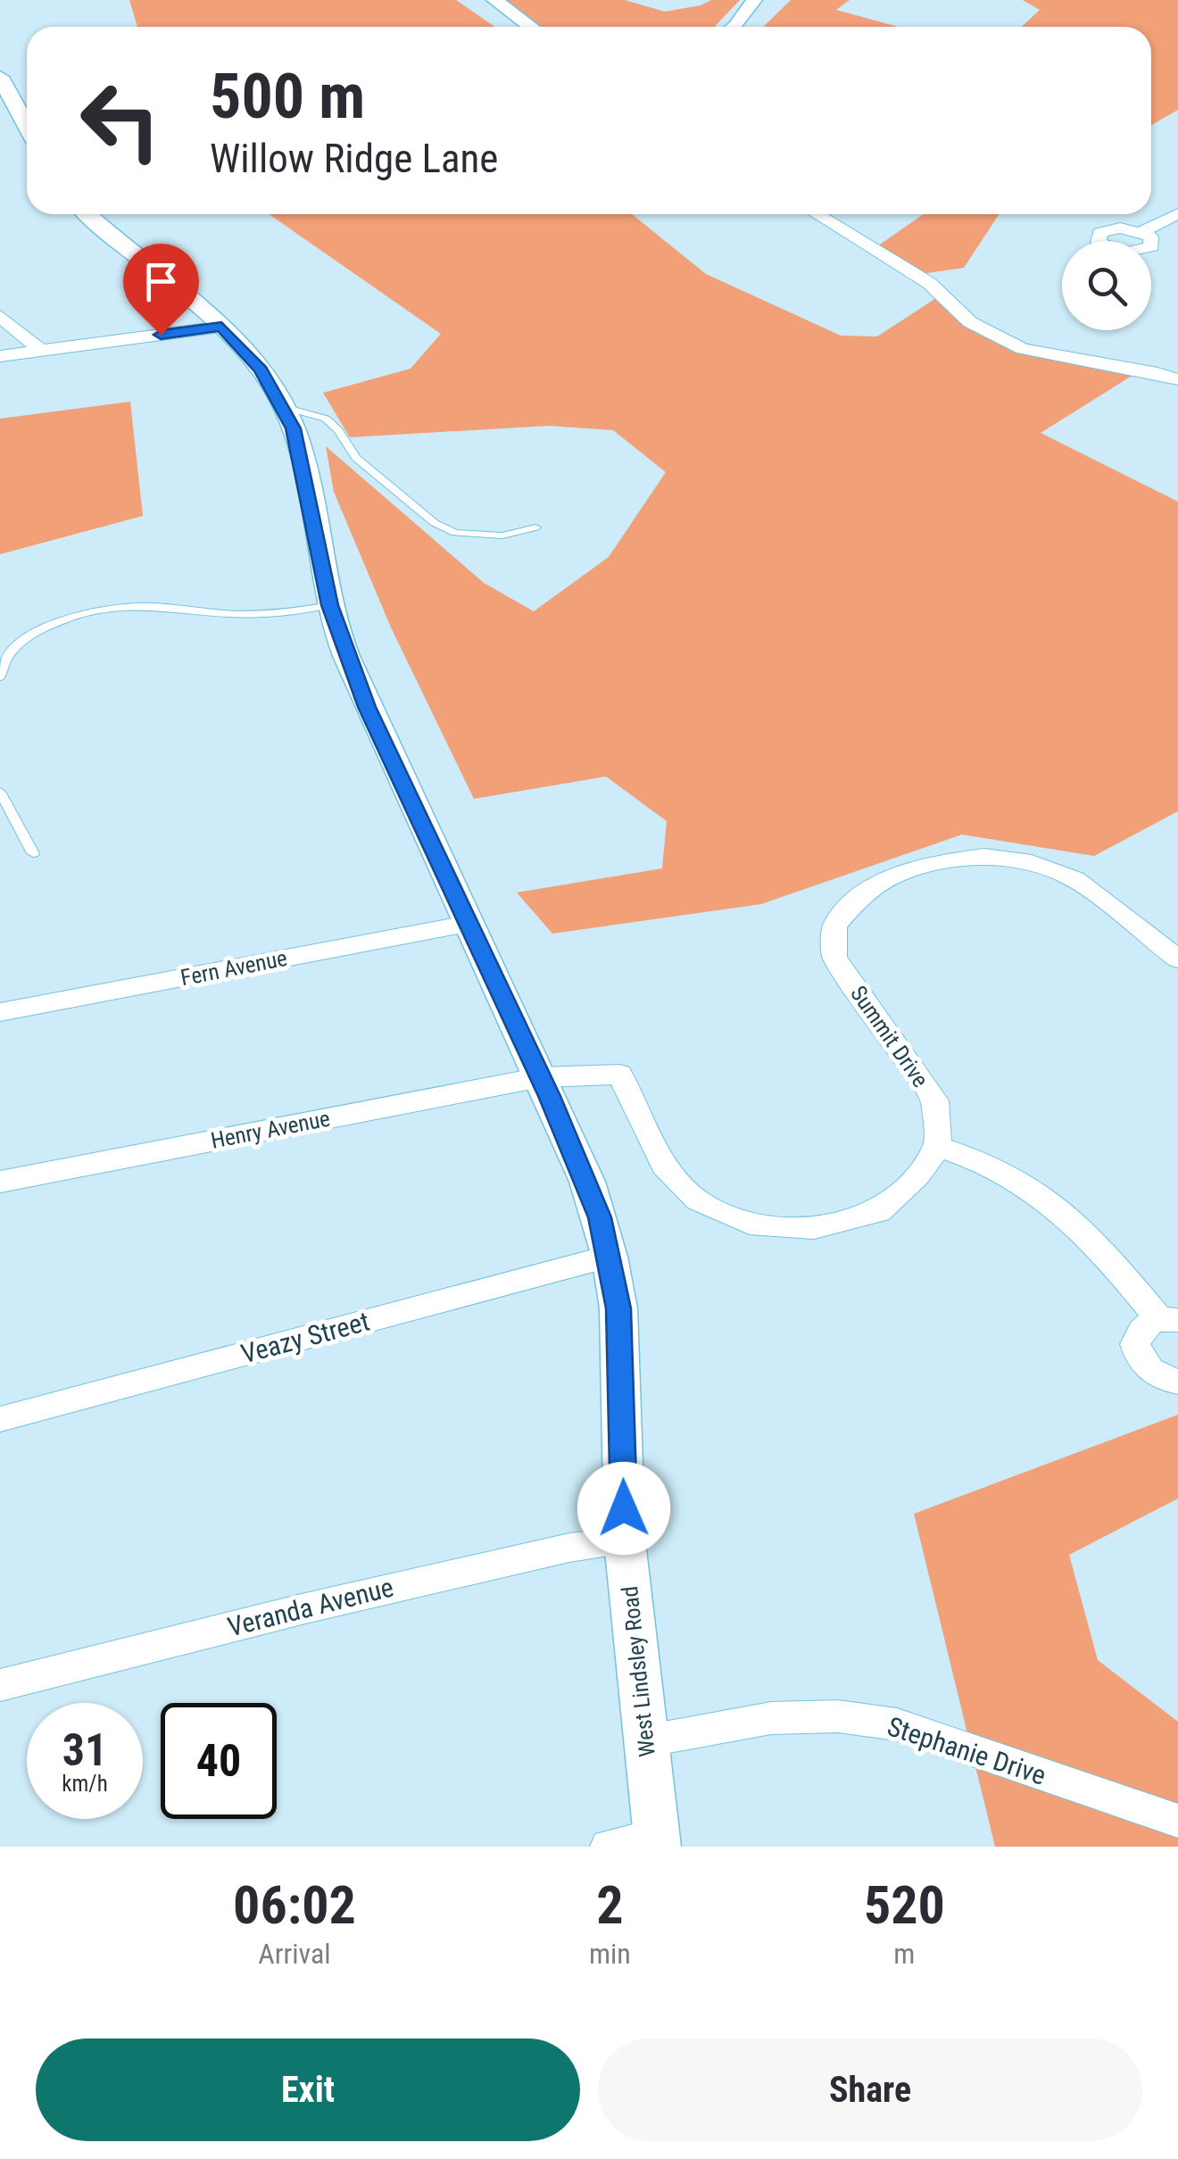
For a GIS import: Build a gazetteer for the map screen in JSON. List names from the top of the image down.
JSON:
{
  "streets": {
    "street": [
      "Fern Avenue",
      "Summit Drive",
      "Henry Avenue",
      "Veazy Street",
      "Veranda Avenue",
      "West Lindsley Road",
      "Stephanie Drive"
    ]
  },
  "crossings": [
    ["Fern Avenue", "West Lindsley Road"],
    ["Henry Avenue", "West Lindsley Road"],
    ["Veazy Street", "West Lindsley Road"],
    ["Veranda Avenue", "West Lindsley Road"],
    ["West Lindsley Road", "Stephanie Drive"]
  ],
  "page": {
    "turn": ["500 m", "Willow Ridge Lane"],
    "speed": "31 km/h",
    "limit": "40",
    "eta": [
      "06:02",
      "Arrival",
      "2",
      "min",
      "520",
      "m"
    ],
    "buttons": ["Exit", "Share"]
  }
}
